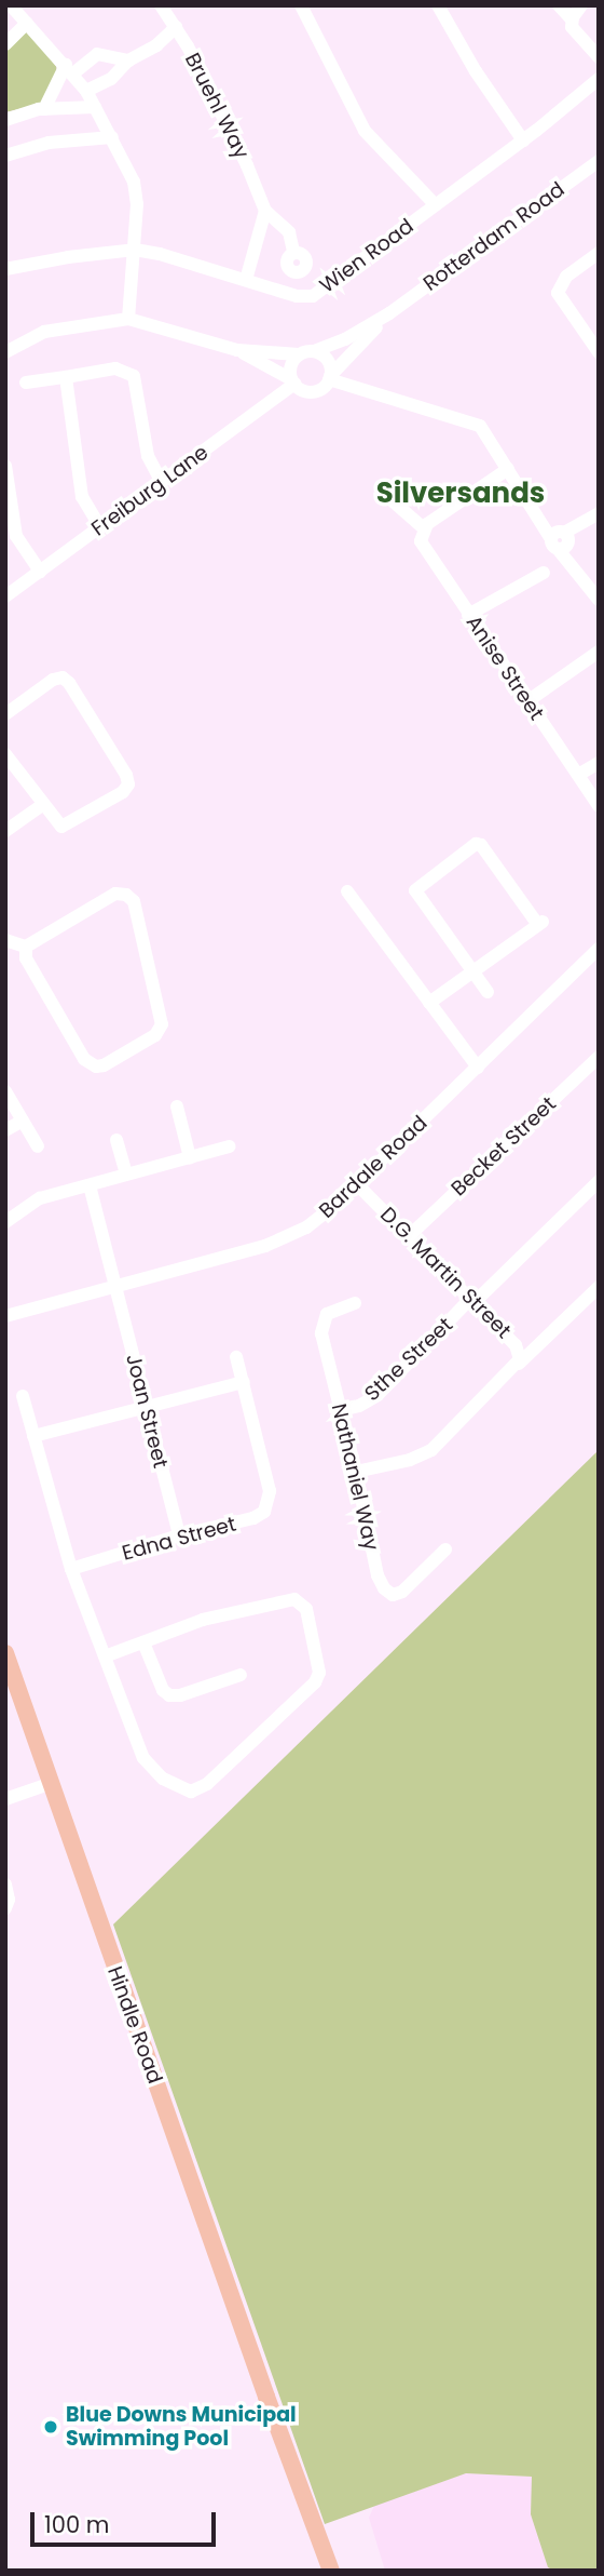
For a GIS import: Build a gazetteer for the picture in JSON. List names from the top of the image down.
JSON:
{
  "streets": {
    "main road": ["Hindle Road"],
    "street": [
      "Bruehl Way",
      "Rotterdam Road",
      "Wien Road",
      "Freiburg Lane",
      "Anise Street",
      "Becket Street",
      "Bardale Road",
      "D.G. Martin Street",
      "Sthe Street",
      "Joan Street",
      "Nathaniel Way",
      "Edna Street"
    ]
  },
  "crossings": [
    ["Rotterdam Road", "Freiburg Lane"],
    ["Becket Street", "D.G. Martin Street"],
    ["Bardale Road", "D.G. Martin Street"],
    ["Bardale Road", "Joan Street"],
    ["D.G. Martin Street", "Sthe Street"],
    ["Sthe Street", "Nathaniel Way"],
    ["Joan Street", "Edna Street"]
  ],
  "districts": ["Silversands"],
  "places": ["Blue Downs Municipal Swimming Pool"],
  "scale_bar": "100 m"
}
